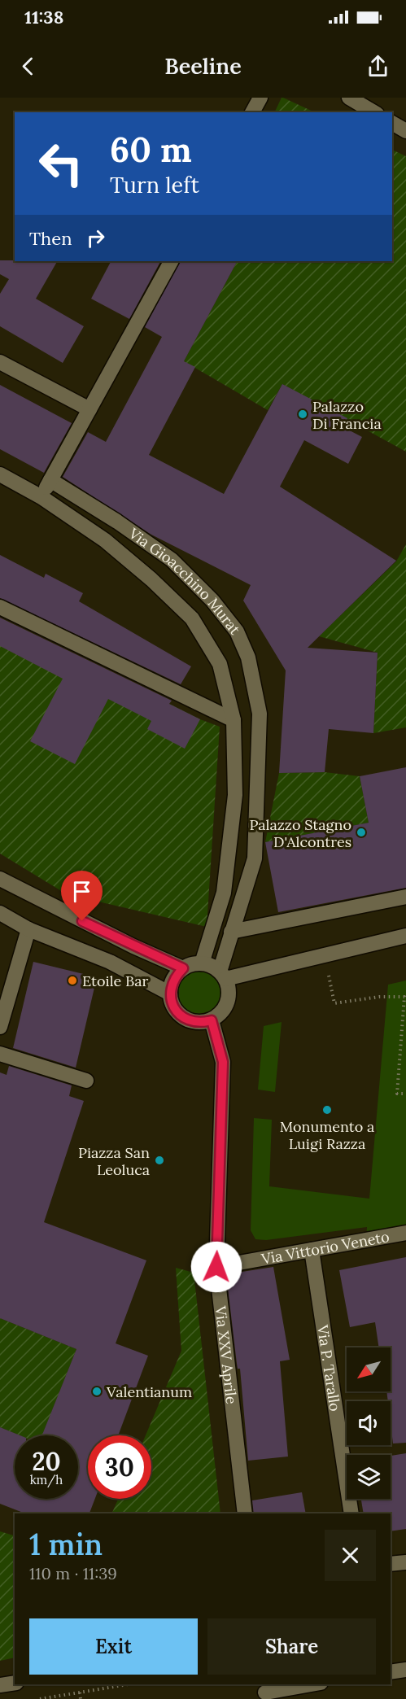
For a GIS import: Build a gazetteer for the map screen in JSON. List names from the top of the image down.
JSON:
{
  "streets": {
    "street": [
      "Via Gioacchino Murat",
      "Via Vittorio Veneto",
      "Via XXV Aprile",
      "Via P. Tarallo"
    ]
  },
  "crossings": [
    ["Via Gioacchino Murat", "Via XXV Aprile"],
    ["Via Vittorio Veneto", "Via XXV Aprile"],
    ["Via Vittorio Veneto", "Via P. Tarallo"]
  ],
  "places": [
    "Palazzo Di Francia",
    "Palazzo Stagno D'Alcontres",
    "Etoile Bar",
    "Monumento a Luigi Razza",
    "Piazza San Leoluca",
    "Valentianum"
  ],
  "north": "bottom left",
  "page": {
    "status": "11:38",
    "header": "Beeline",
    "turn": ["60 m", "Turn left"],
    "then": "Then",
    "speed": "20 km/h",
    "limit": "30",
    "heading": ["1 min", "110 m · 11:39"],
    "buttons": ["Exit", "Share"]
  }
}
